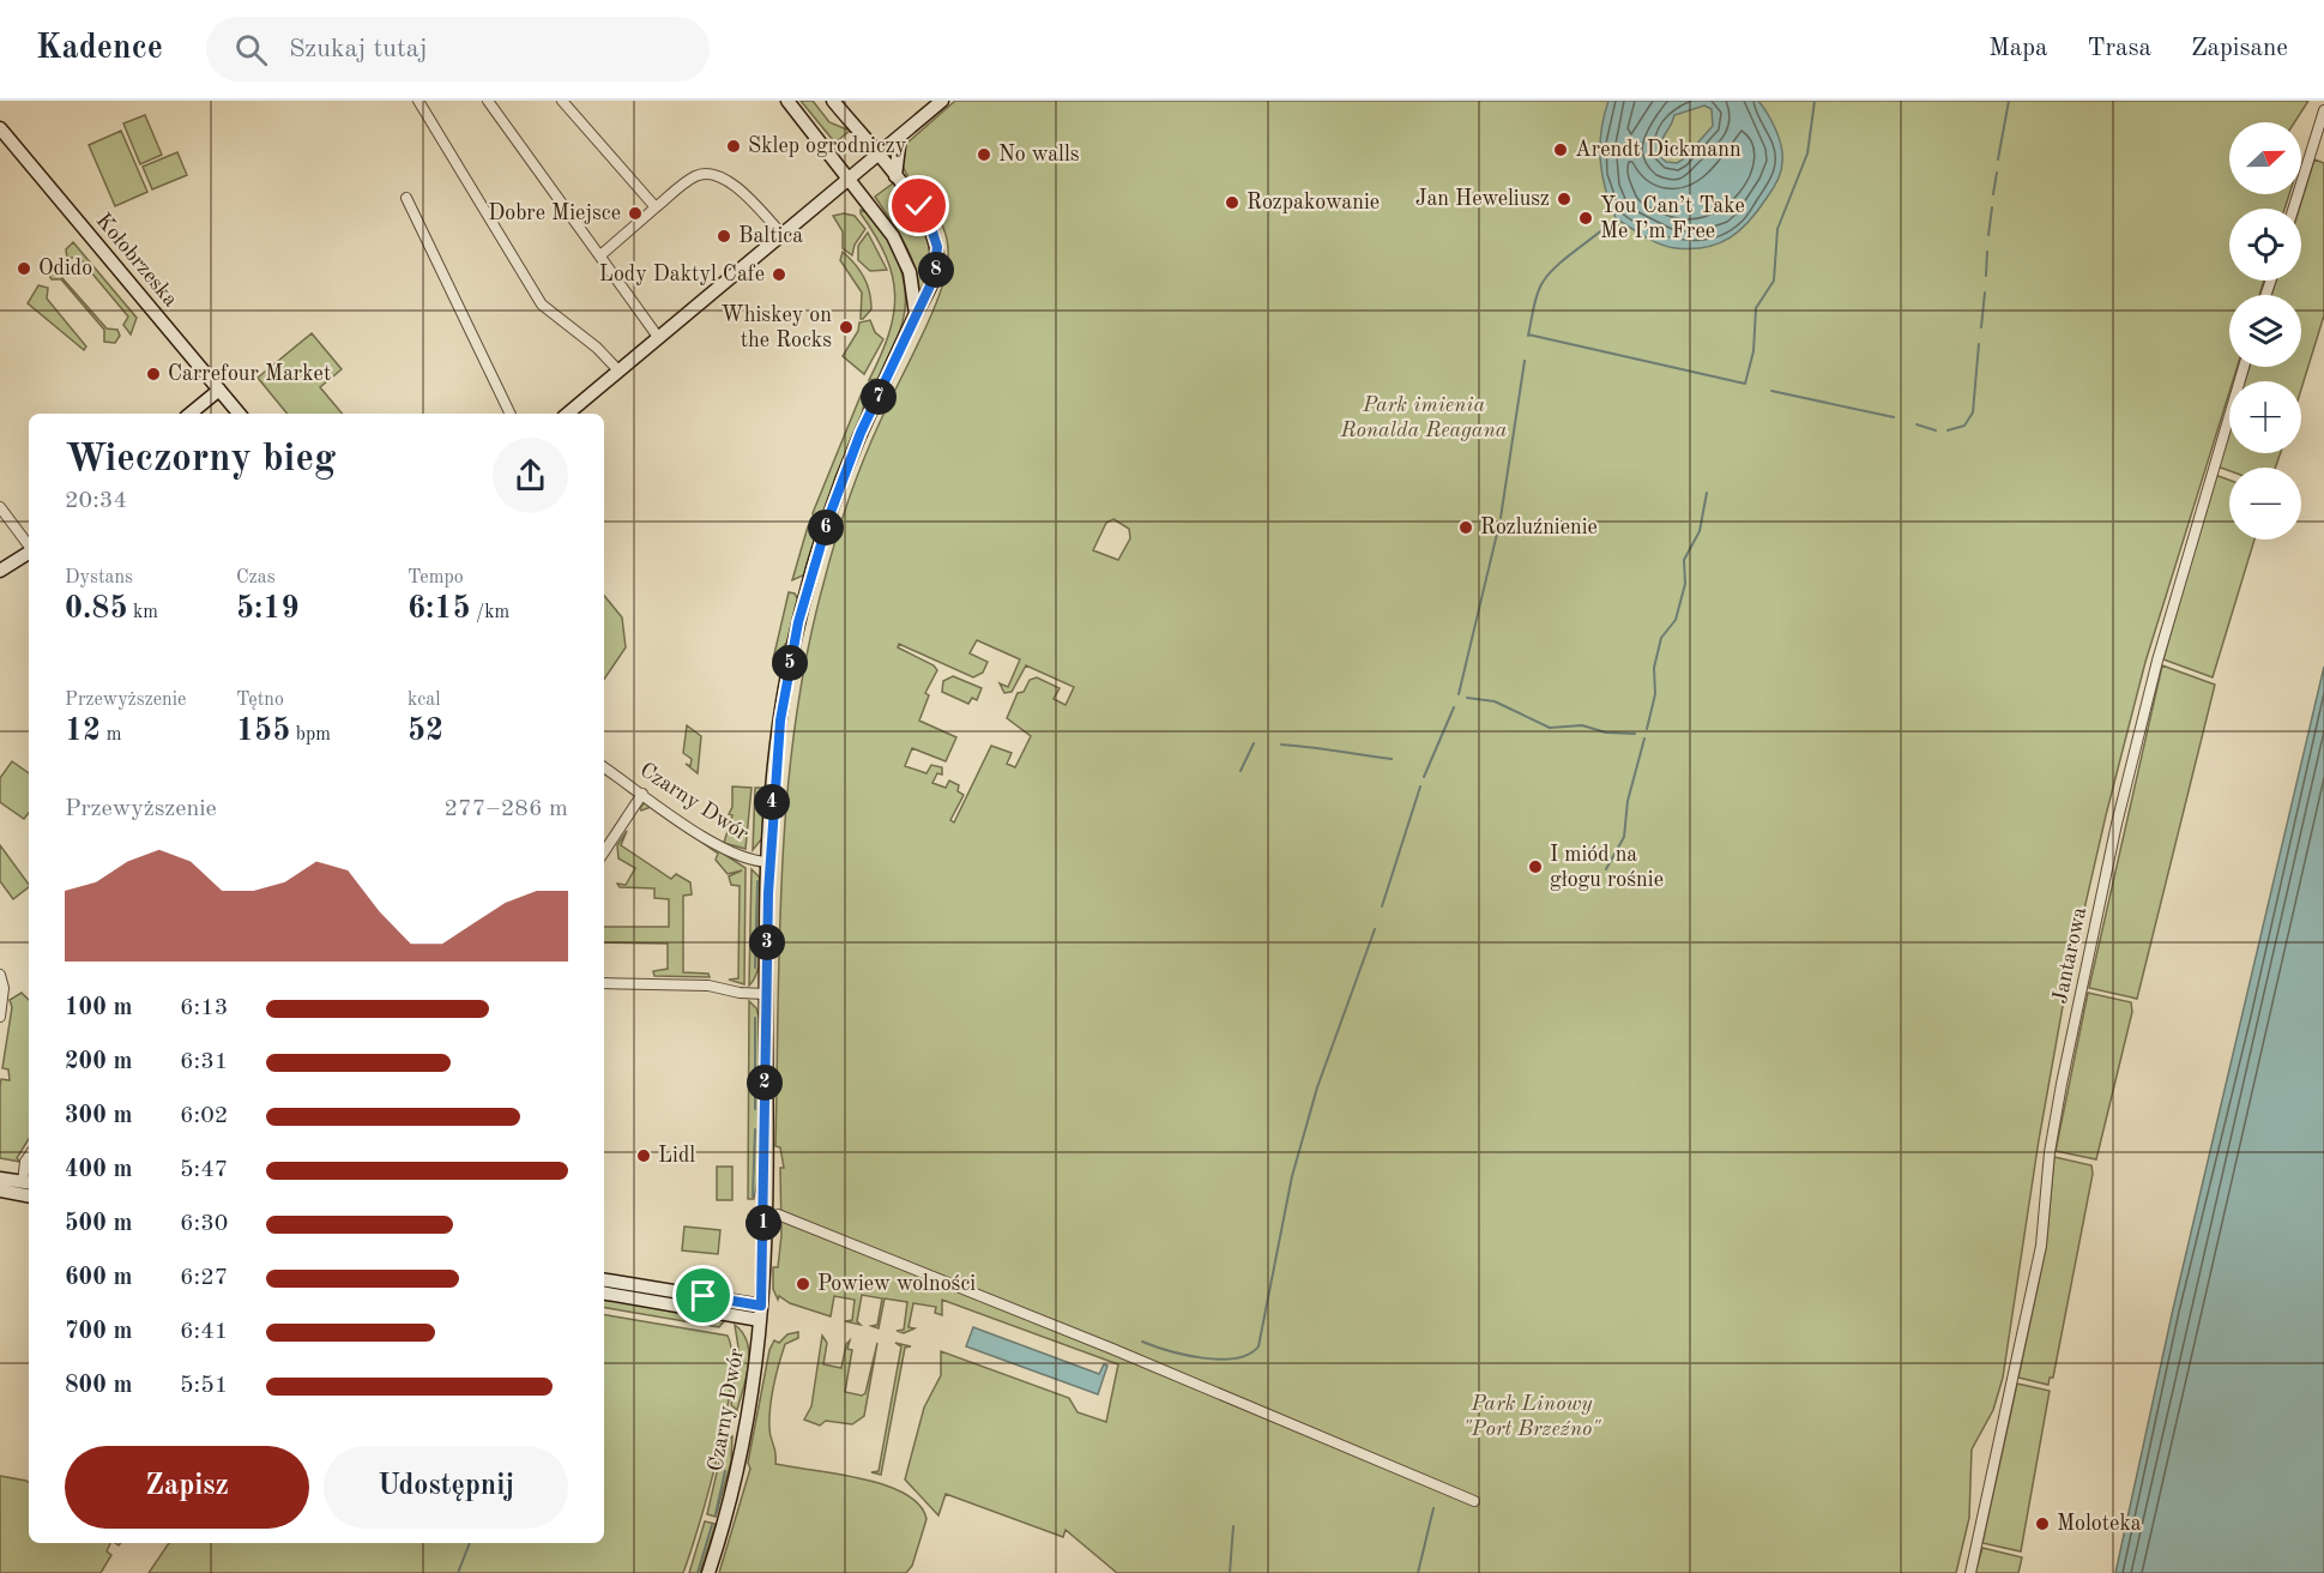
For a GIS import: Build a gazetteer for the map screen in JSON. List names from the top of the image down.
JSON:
{
  "streets": {
    "main road": ["Kołobrzeska", "Czarny Dwór"],
    "street": ["Jantarowa"]
  },
  "parks": ["Park imienia Ronalda Reagana", "Park Linowy \"Port Brzeźno\""],
  "places": [
    "Sklep ogrodniczy",
    "Arendt Dickmann",
    "No walls",
    "Jan Heweliusz",
    "Rozpakowanie",
    "Dobre Miejsce",
    "You Can’t Take Me I’m Free",
    "Baltica",
    "Odido",
    "Lody Daktyl Cafe",
    "Whiskey on the Rocks",
    "Carrefour Market",
    "Rozluźnienie",
    "I miód na głogu rośnie",
    "Lidl",
    "Powiew wolności",
    "Moloteka"
  ],
  "north": "right",
  "page": {
    "header": "Kadence",
    "search": "Szukaj tutaj",
    "nav": ["Mapa", "Trasa", "Zapisane"],
    "map_buttons": ["+", "−"],
    "pins": [
      "8",
      "7",
      "6",
      "5",
      "4",
      "3",
      "2",
      "1"
    ],
    "heading": ["Wieczorny bieg", "20:34"],
    "stats": [
      ["Dystans", "0.85 km"],
      ["Czas", "5:19"],
      ["Tempo", "6:15 /km"],
      ["Przewyższenie", "12 m"],
      ["Tętno", "155 bpm"],
      ["kcal", "52"]
    ],
    "chart": ["Przewyższenie", "277–286 m"],
    "list": [
      {
        "name": "100 m",
        "note": "6:13"
      },
      {
        "name": "200 m",
        "note": "6:31"
      },
      {
        "name": "300 m",
        "note": "6:02"
      },
      {
        "name": "400 m",
        "note": "5:47"
      },
      {
        "name": "500 m",
        "note": "6:30"
      },
      {
        "name": "600 m",
        "note": "6:27"
      },
      {
        "name": "700 m",
        "note": "6:41"
      },
      {
        "name": "800 m",
        "note": "5:51"
      }
    ],
    "buttons": ["Zapisz", "Udostępnij"]
  }
}
